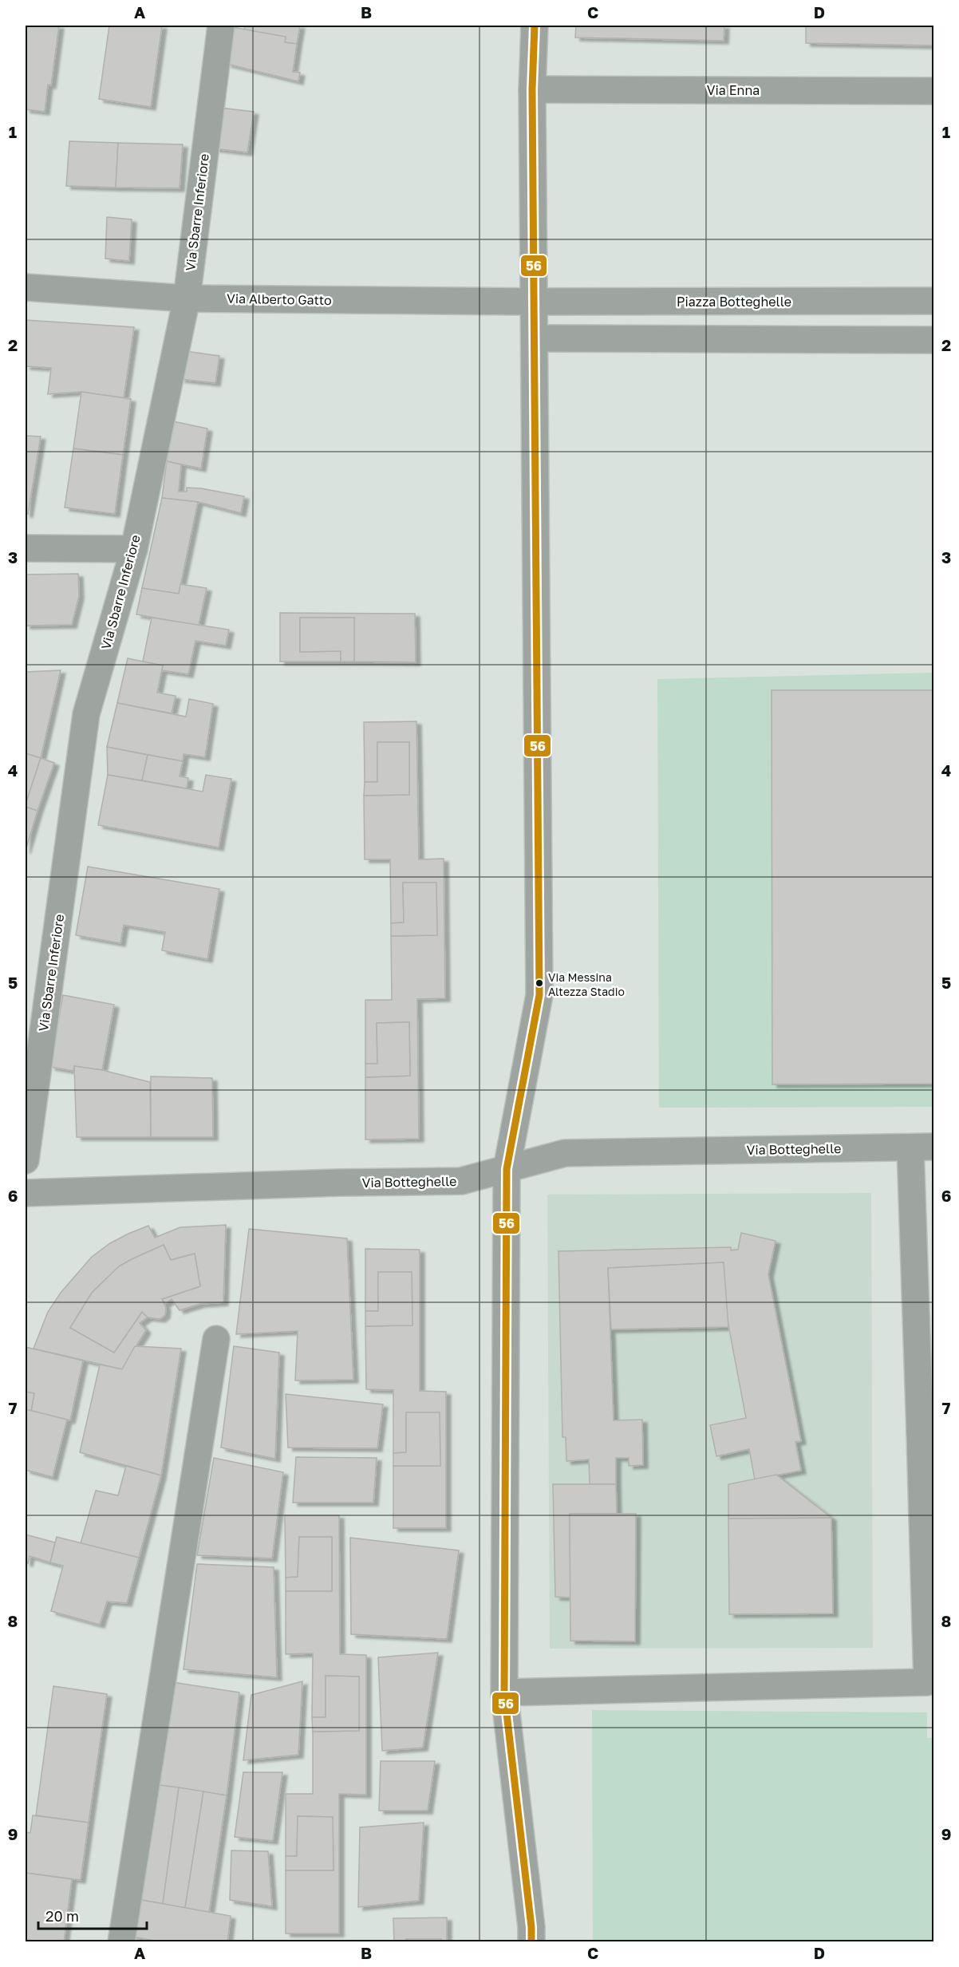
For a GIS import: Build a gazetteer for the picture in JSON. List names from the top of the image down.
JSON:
{
  "streets": {
    "street": [
      "Via Enna",
      "Via Sbarre Inferiore",
      "Via Alberto Gatto",
      "Piazza Botteghelle",
      "Via Botteghelle"
    ]
  },
  "crossings": [
    ["Via Sbarre Inferiore", "Via Alberto Gatto"],
    ["Via Alberto Gatto", "Piazza Botteghelle"]
  ],
  "places": ["Via Messina Altezza Stadio"],
  "lines": ["transit line 56"],
  "scale_bar": "20 m",
  "grid": {
    "columns": [
      "A",
      "B",
      "C",
      "D"
    ],
    "rows": [
      "1",
      "2",
      "3",
      "4",
      "5",
      "6",
      "7",
      "8",
      "9"
    ]
  }
}
